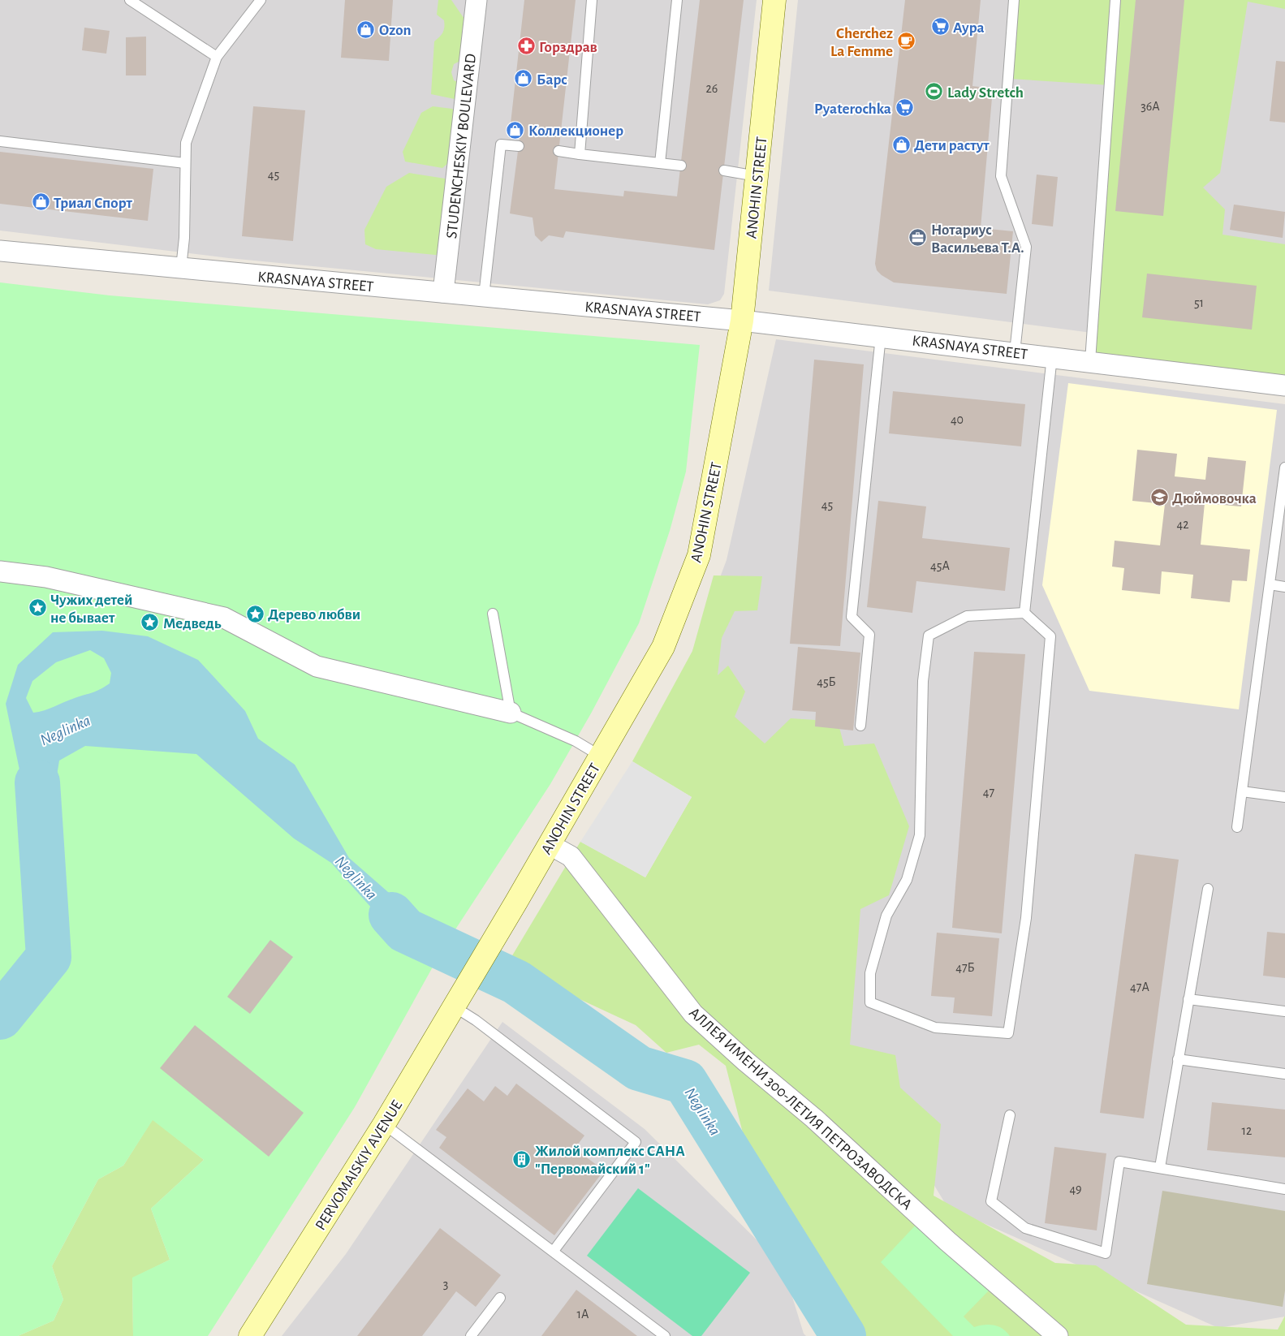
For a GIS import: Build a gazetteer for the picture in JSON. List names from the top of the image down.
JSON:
{
  "streets": {
    "street": [
      "STUDENCHESKIY BOULEVARD",
      "ANOHIN STREET",
      "KRASNAYA STREET",
      "АЛЛЕЯ ИМЕНИ 300-ЛЕТИЯ ПЕТРОЗАВОДСКА",
      "PERVOMAISKIY AVENUE"
    ]
  },
  "crossings": [
    ["STUDENCHESKIY BOULEVARD", "KRASNAYA STREET"],
    ["ANOHIN STREET", "KRASNAYA STREET"],
    ["ANOHIN STREET", "АЛЛЕЯ ИМЕНИ 300-ЛЕТИЯ ПЕТРОЗАВОДСКА"],
    ["ANOHIN STREET", "PERVOMAISKIY AVENUE"]
  ],
  "water": ["Neglinka"],
  "places": {
    "supermarket": ["Аура", "Pyaterochka"],
    "shop": [
      "Ozon",
      "Барс",
      "Коллекционер",
      "Дети растут",
      "Триал Спорт"
    ],
    "cafe": ["Cherchez La Femme"],
    "pharmacy": ["Горздрав"],
    "sports": ["Lady Stretch"],
    "office": ["Нотариус Васильева Т.А."],
    "school or university": ["Дюймовочка"],
    "place": ["Чужих детей не бывает", "Дерево любви", "Медведь"],
    "building": ["Жилой комплекс САНА \"Первомайский 1\""]
  },
  "house_numbers": [
    "26",
    "36А",
    "45",
    "51",
    "40",
    "45",
    "42",
    "45А",
    "45Б",
    "47",
    "47Б",
    "47А",
    "12",
    "49",
    "3",
    "1А"
  ]
}
